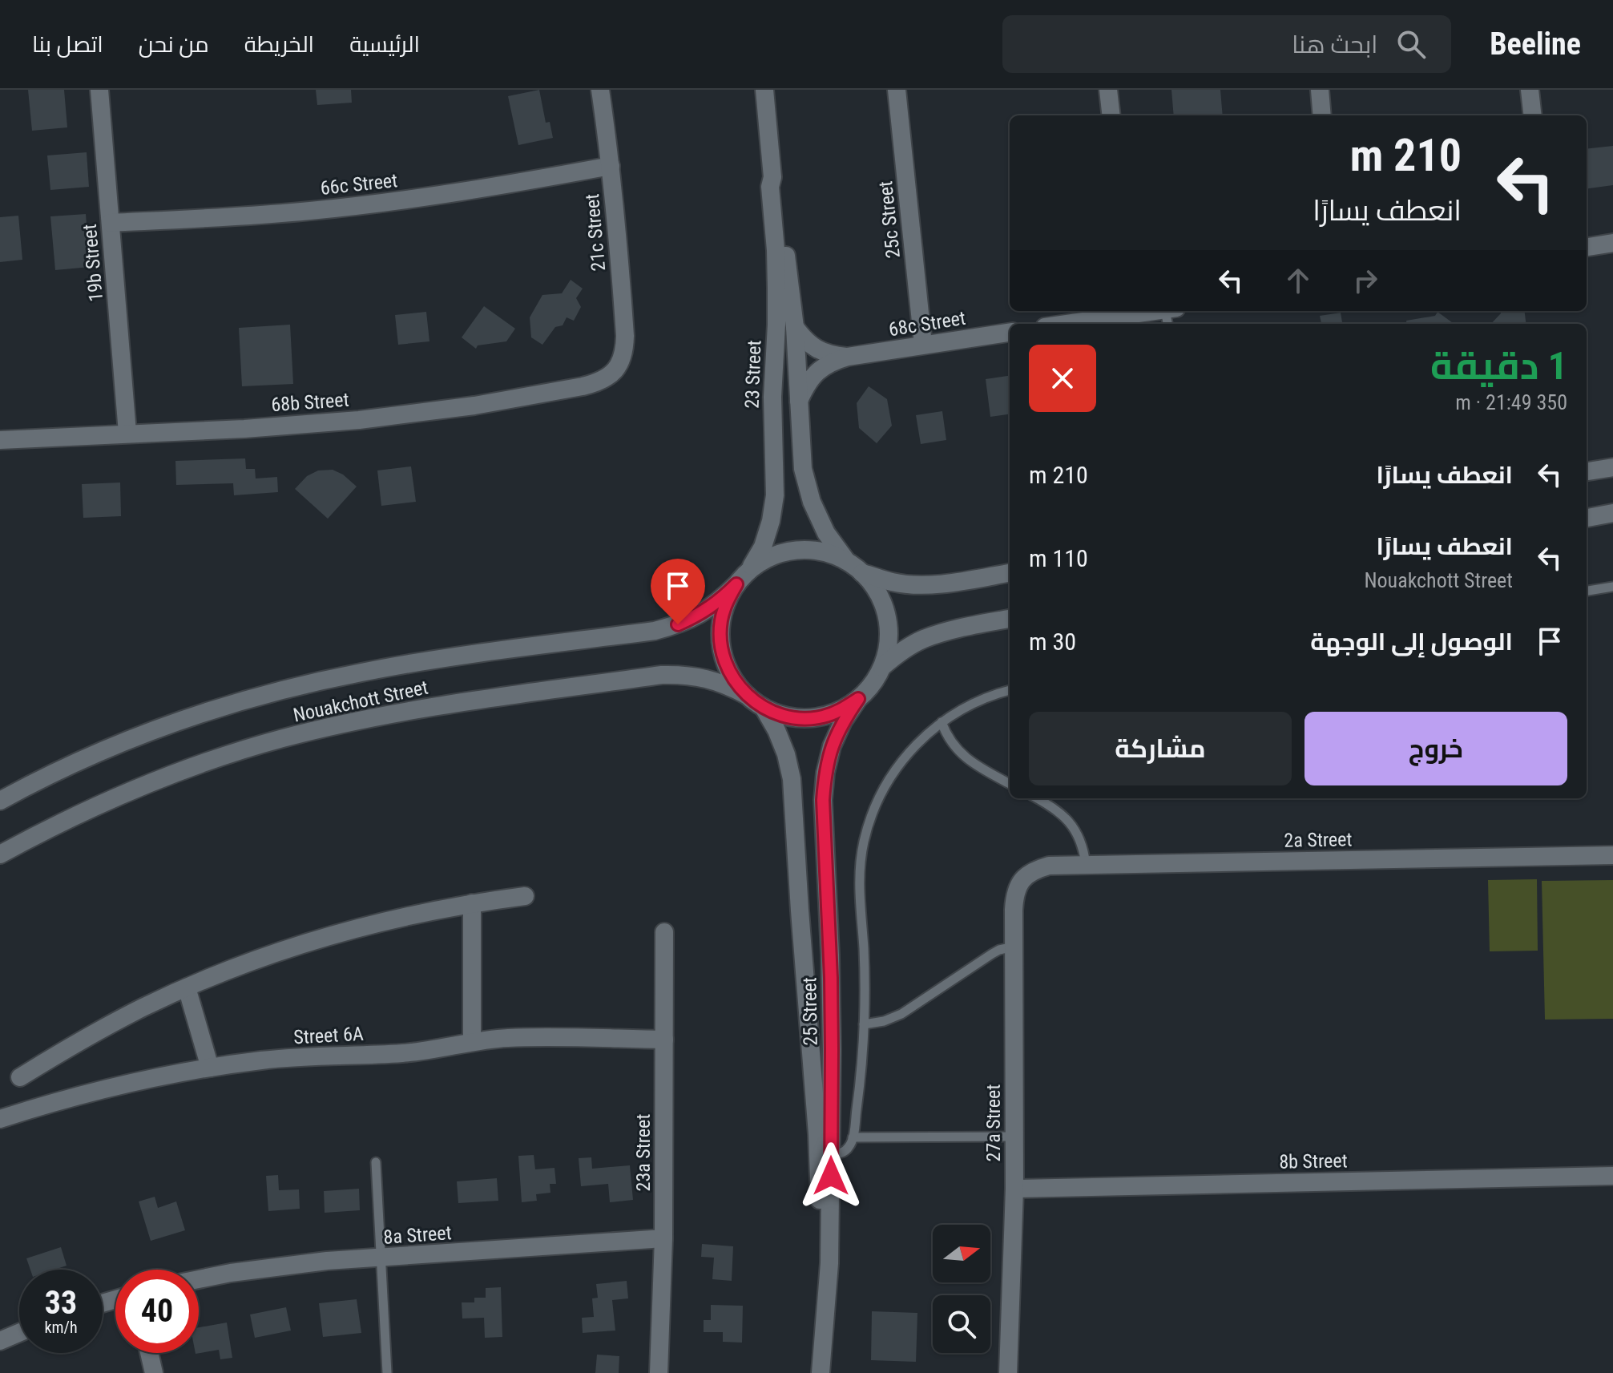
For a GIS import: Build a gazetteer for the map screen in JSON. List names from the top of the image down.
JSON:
{
  "streets": {
    "street": [
      "66c Street",
      "25c Street",
      "21c Street",
      "19b Street",
      "68c Street",
      "23 Street",
      "68b Street",
      "Nouakchott Street",
      "2a Street",
      "25 Street",
      "Street 6A",
      "27a Street",
      "23a Street",
      "8b Street",
      "8a Street"
    ]
  },
  "crossings": [
    ["66c Street", "21c Street"],
    ["66c Street", "19b Street"],
    ["25c Street", "68c Street"],
    ["21c Street", "68b Street"],
    ["19b Street", "68b Street"],
    ["68c Street", "23 Street"],
    ["23 Street", "Nouakchott Street"],
    ["23 Street", "25 Street"],
    ["Nouakchott Street", "25 Street"],
    ["2a Street", "27a Street"],
    ["Street 6A", "23a Street"],
    ["27a Street", "8b Street"],
    ["23a Street", "8a Street"]
  ],
  "north": "right",
  "page": {
    "header": "Beeline",
    "search": "ابحث هنا",
    "nav": [
      "الرئيسية",
      "الخريطة",
      "من نحن",
      "اتصل بنا"
    ],
    "turn": ["210 m", "انعطف يسارًا"],
    "heading": ["1 دقيقة", "350 m · 21:49"],
    "list": [
      {
        "name": "انعطف يسارًا",
        "value": "210 m"
      },
      {
        "name": "انعطف يسارًا",
        "note": "Nouakchott Street",
        "value": "110 m"
      },
      {
        "name": "الوصول إلى الوجهة",
        "value": "30 m"
      }
    ],
    "buttons": ["خروج", "مشاركة"],
    "speed": "33 km/h",
    "limit": "40"
  }
}
